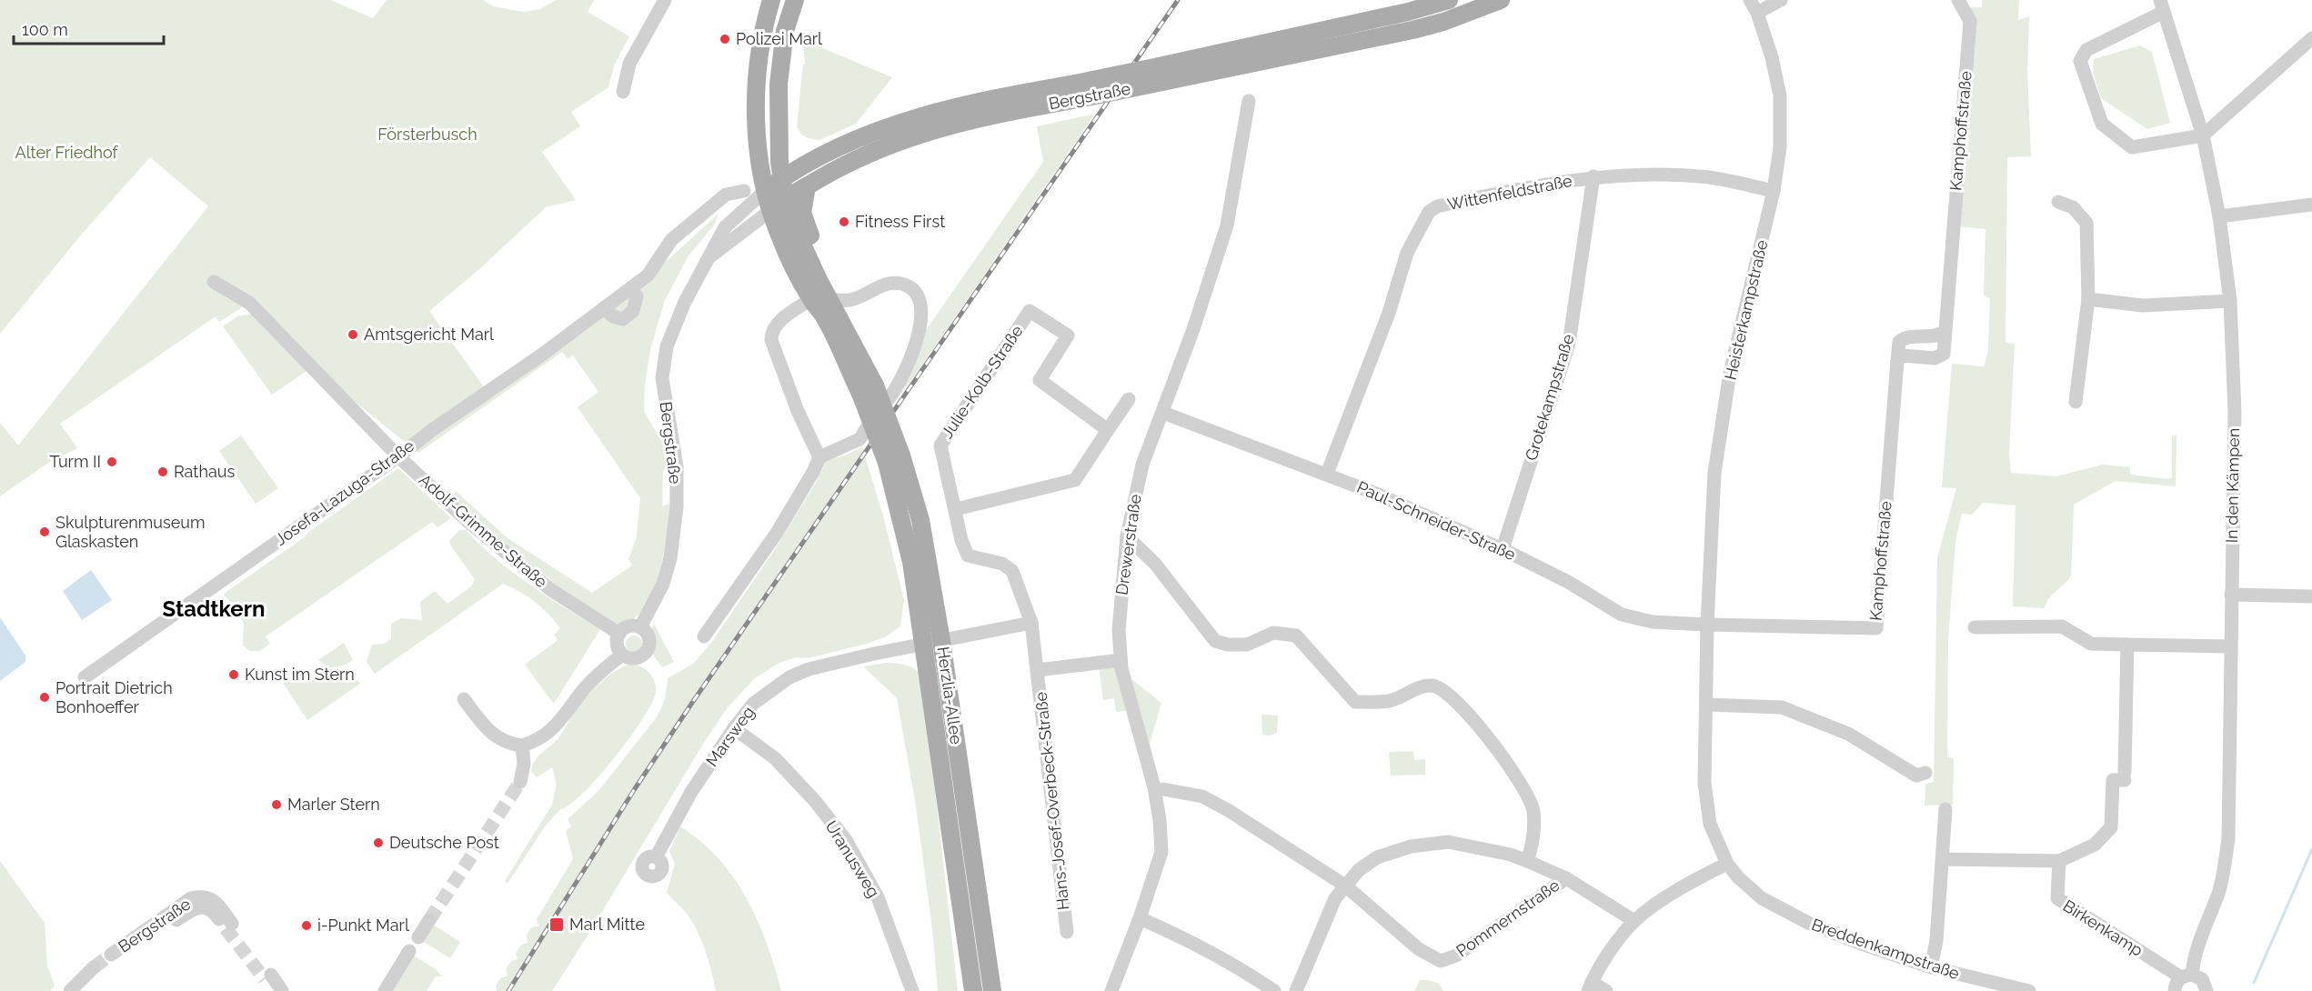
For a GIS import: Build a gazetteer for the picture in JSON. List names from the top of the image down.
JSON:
{
  "streets": {
    "main road": ["Bergstraße", "Herzlia-Allee"],
    "street": [
      "Kamphoffstraße",
      "Wittenfeldstraße",
      "Heisterkampstraße",
      "Julie-Kolb-Straße",
      "Grotekampstraße",
      "In den Kämpen",
      "Josefa-Lazuga-Straße",
      "Paul-Schneider-Straße",
      "Adolf-Grimme-Straße",
      "Drewerstraße",
      "Marsweg",
      "Hans-Josef-Overbeck-Straße",
      "Uranusweg",
      "Pommernstraße",
      "Birkenkamp",
      "Breddenkampstraße"
    ]
  },
  "crossings": [
    ["Bergstraße", "Adolf-Grimme-Straße"],
    ["Bergstraße", "Herzlia-Allee"],
    ["Kamphoffstraße", "Heisterkampstraße"],
    ["Kamphoffstraße", "Paul-Schneider-Straße"],
    ["Kamphoffstraße", "Breddenkampstraße"],
    ["Wittenfeldstraße", "Heisterkampstraße"],
    ["Wittenfeldstraße", "Grotekampstraße"],
    ["Wittenfeldstraße", "Paul-Schneider-Straße"],
    ["Heisterkampstraße", "Paul-Schneider-Straße"],
    ["Heisterkampstraße", "Breddenkampstraße"],
    ["Julie-Kolb-Straße", "Hans-Josef-Overbeck-Straße"],
    ["Grotekampstraße", "Paul-Schneider-Straße"],
    ["In den Kämpen", "Birkenkamp"],
    ["Josefa-Lazuga-Straße", "Adolf-Grimme-Straße"],
    ["Paul-Schneider-Straße", "Drewerstraße"],
    ["Paul-Schneider-Straße", "Breddenkampstraße"],
    ["Drewerstraße", "Hans-Josef-Overbeck-Straße"],
    ["Herzlia-Allee", "Marsweg"],
    ["Marsweg", "Uranusweg"]
  ],
  "districts": ["Stadtkern"],
  "parks": ["Försterbusch", "Alter Friedhof"],
  "places": {
    "other": [
      "Polizei Marl",
      "Fitness First",
      "Amtsgericht Marl",
      "Turm II",
      "Rathaus",
      "Skulpturenmuseum Glaskasten",
      "Kunst im Stern",
      "Portrait Dietrich Bonhoeffer",
      "Marler Stern",
      "Deutsche Post",
      "i-Punkt Marl"
    ],
    "transit": ["Marl Mitte"]
  },
  "scale_bar": "100 m"
}
